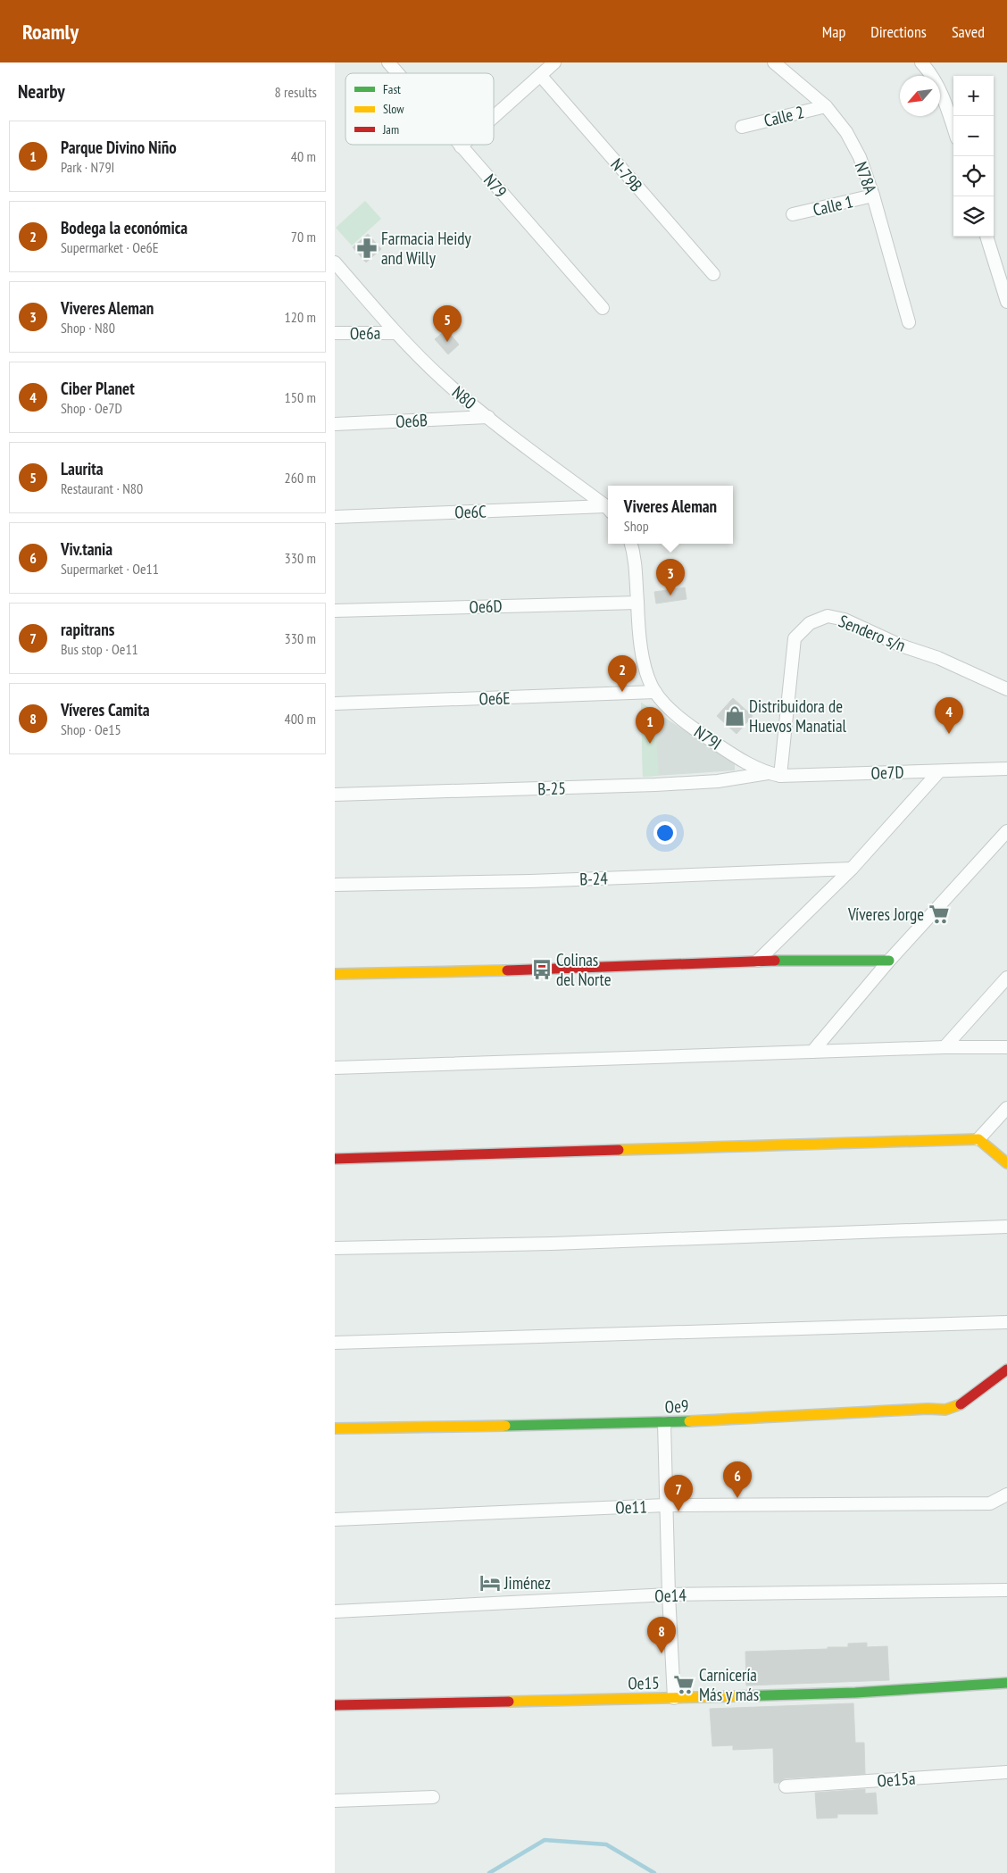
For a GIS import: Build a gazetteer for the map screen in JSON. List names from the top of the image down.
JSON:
{
  "streets": {
    "street": [
      "Calle 2",
      "N-79B",
      "N78A",
      "N79",
      "Calle 1",
      "Oe6a",
      "N80",
      "Oe6B",
      "Oe6C",
      "Oe6D",
      "Sendero s/n",
      "Oe6E",
      "N79I",
      "Oe7D",
      "B-25",
      "B-24",
      "Oe9",
      "Oe11",
      "Oe14",
      "Oe15",
      "Oe15a"
    ]
  },
  "crossings": [
    ["Calle 2", "N78A"],
    ["N78A", "Calle 1"],
    ["Oe6a", "N80"],
    ["N80", "Oe6B"],
    ["Sendero s/n", "N79I"],
    ["Sendero s/n", "Oe7D"],
    ["Sendero s/n", "B-25"],
    ["Oe6E", "N79I"],
    ["N79I", "Oe7D"],
    ["N79I", "B-25"],
    ["Oe7D", "B-25"]
  ],
  "places": {
    "pharmacy": ["Farmacia Heidy and Willy"],
    "shop": ["Distribuidora de Huevos Manatial"],
    "supermarket": ["Víveres Jorge", "Carnicería Más y más"],
    "bus stop": ["Colinas del Norte"],
    "hotel": ["Jiménez"]
  },
  "legend": ["Fast", "Slow", "Jam"],
  "north": "bottom left",
  "page": {
    "header": "Roamly",
    "nav": ["Map", "Directions", "Saved"],
    "heading": ["Nearby", "8 results"],
    "map_buttons": ["+", "−"],
    "list": [
      {
        "mark": "1",
        "name": "Parque Divino Niño",
        "note": "Park · N79I",
        "value": "40 m"
      },
      {
        "mark": "2",
        "name": "Bodega la económica",
        "note": "Supermarket · Oe6E",
        "value": "70 m"
      },
      {
        "mark": "3",
        "name": "Viveres Aleman",
        "note": "Shop · N80",
        "value": "120 m"
      },
      {
        "mark": "4",
        "name": "Ciber Planet",
        "note": "Shop · Oe7D",
        "value": "150 m"
      },
      {
        "mark": "5",
        "name": "Laurita",
        "note": "Restaurant · N80",
        "value": "260 m"
      },
      {
        "mark": "6",
        "name": "Viv.tania",
        "note": "Supermarket · Oe11",
        "value": "330 m"
      },
      {
        "mark": "7",
        "name": "rapitrans",
        "note": "Bus stop · Oe11",
        "value": "330 m"
      },
      {
        "mark": "8",
        "name": "Víveres Camita",
        "note": "Shop · Oe15",
        "value": "400 m"
      }
    ],
    "pins": [
      "5",
      "3",
      "2",
      "4",
      "1",
      "6",
      "7",
      "8"
    ],
    "popup": ["Viveres Aleman", "Shop"]
  }
}
